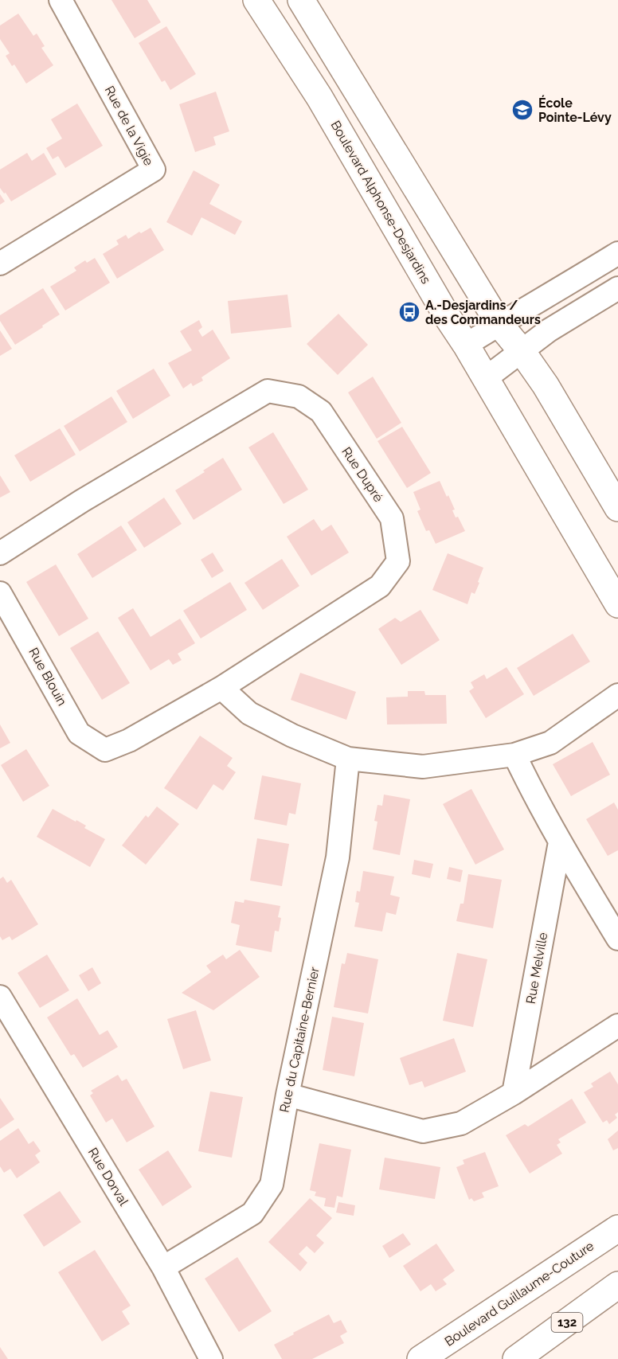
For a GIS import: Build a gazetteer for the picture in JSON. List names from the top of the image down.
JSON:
{
  "streets": {
    "main road": ["Boulevard Alphonse-Desjardins", "Boulevard Guillaume-Couture", "132"],
    "street": [
      "Rue de la Vigie",
      "Rue Dupré",
      "Rue Blouin",
      "Rue Melville",
      "Rue du Capitaine-Bernier",
      "Rue Dorval"
    ]
  },
  "crossings": [
    ["Rue Dupré", "Rue Blouin"],
    ["Rue du Capitaine-Bernier", "Rue Dorval"]
  ],
  "places": {
    "school or university": ["École Pointe-Lévy"],
    "bus stop": ["A.-Desjardins / des Commandeurs"]
  }
}
